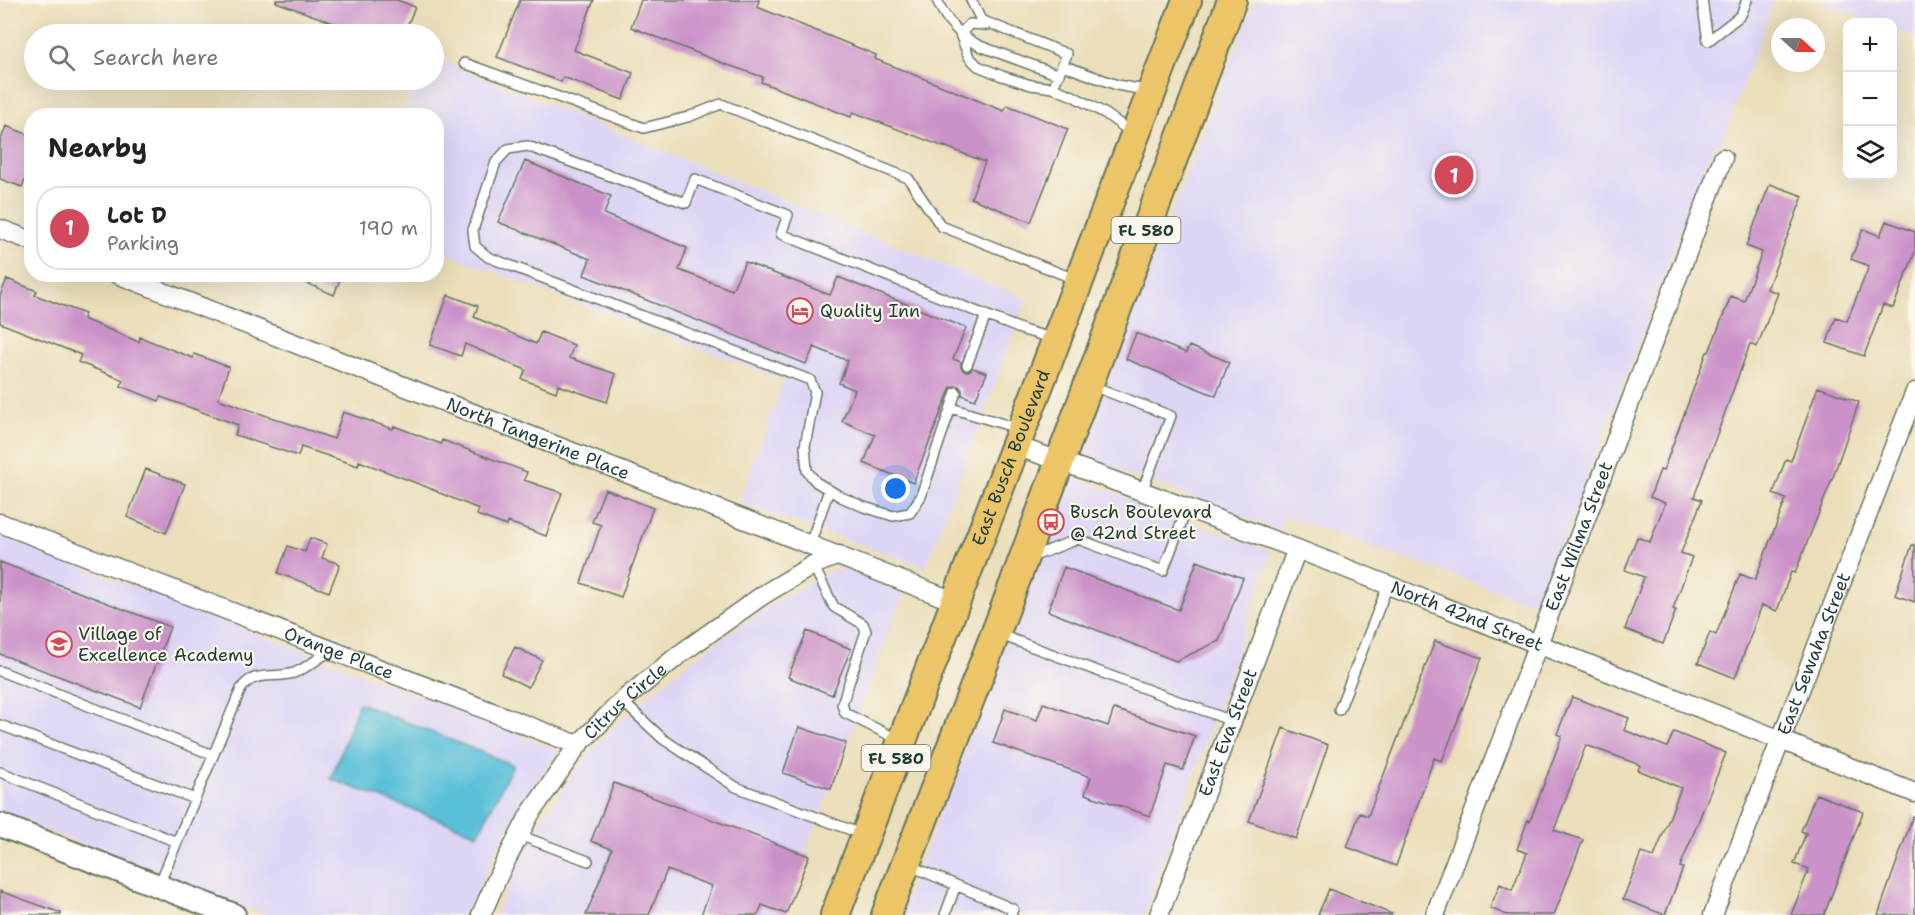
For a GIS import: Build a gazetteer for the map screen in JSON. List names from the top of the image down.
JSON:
{
  "streets": {
    "main road": ["FL 580", "East Busch Boulevard"],
    "street": [
      "North Tangerine Place",
      "East Wilma Street",
      "North 42nd Street",
      "Orange Place",
      "East Sewaha Street",
      "Citrus Circle",
      "East Eva Street"
    ]
  },
  "crossings": [
    ["FL 580", "North 42nd Street"],
    ["North Tangerine Place", "East Busch Boulevard"],
    ["North Tangerine Place", "Citrus Circle"],
    ["East Busch Boulevard", "North 42nd Street"],
    ["East Wilma Street", "North 42nd Street"],
    ["North 42nd Street", "East Sewaha Street"],
    ["North 42nd Street", "East Eva Street"],
    ["Orange Place", "Citrus Circle"]
  ],
  "places": {
    "hotel": ["Quality Inn"],
    "bus stop": ["Busch Boulevard @ 42nd Street"],
    "school or university": ["Village of Excellence Academy"]
  },
  "north": "right",
  "page": {
    "map_buttons": ["+", "−"],
    "search": "Search here",
    "heading": "Nearby",
    "pins": "1",
    "list": [
      {
        "mark": "1",
        "name": "Lot D",
        "note": "Parking",
        "value": "190 m"
      }
    ]
  }
}
